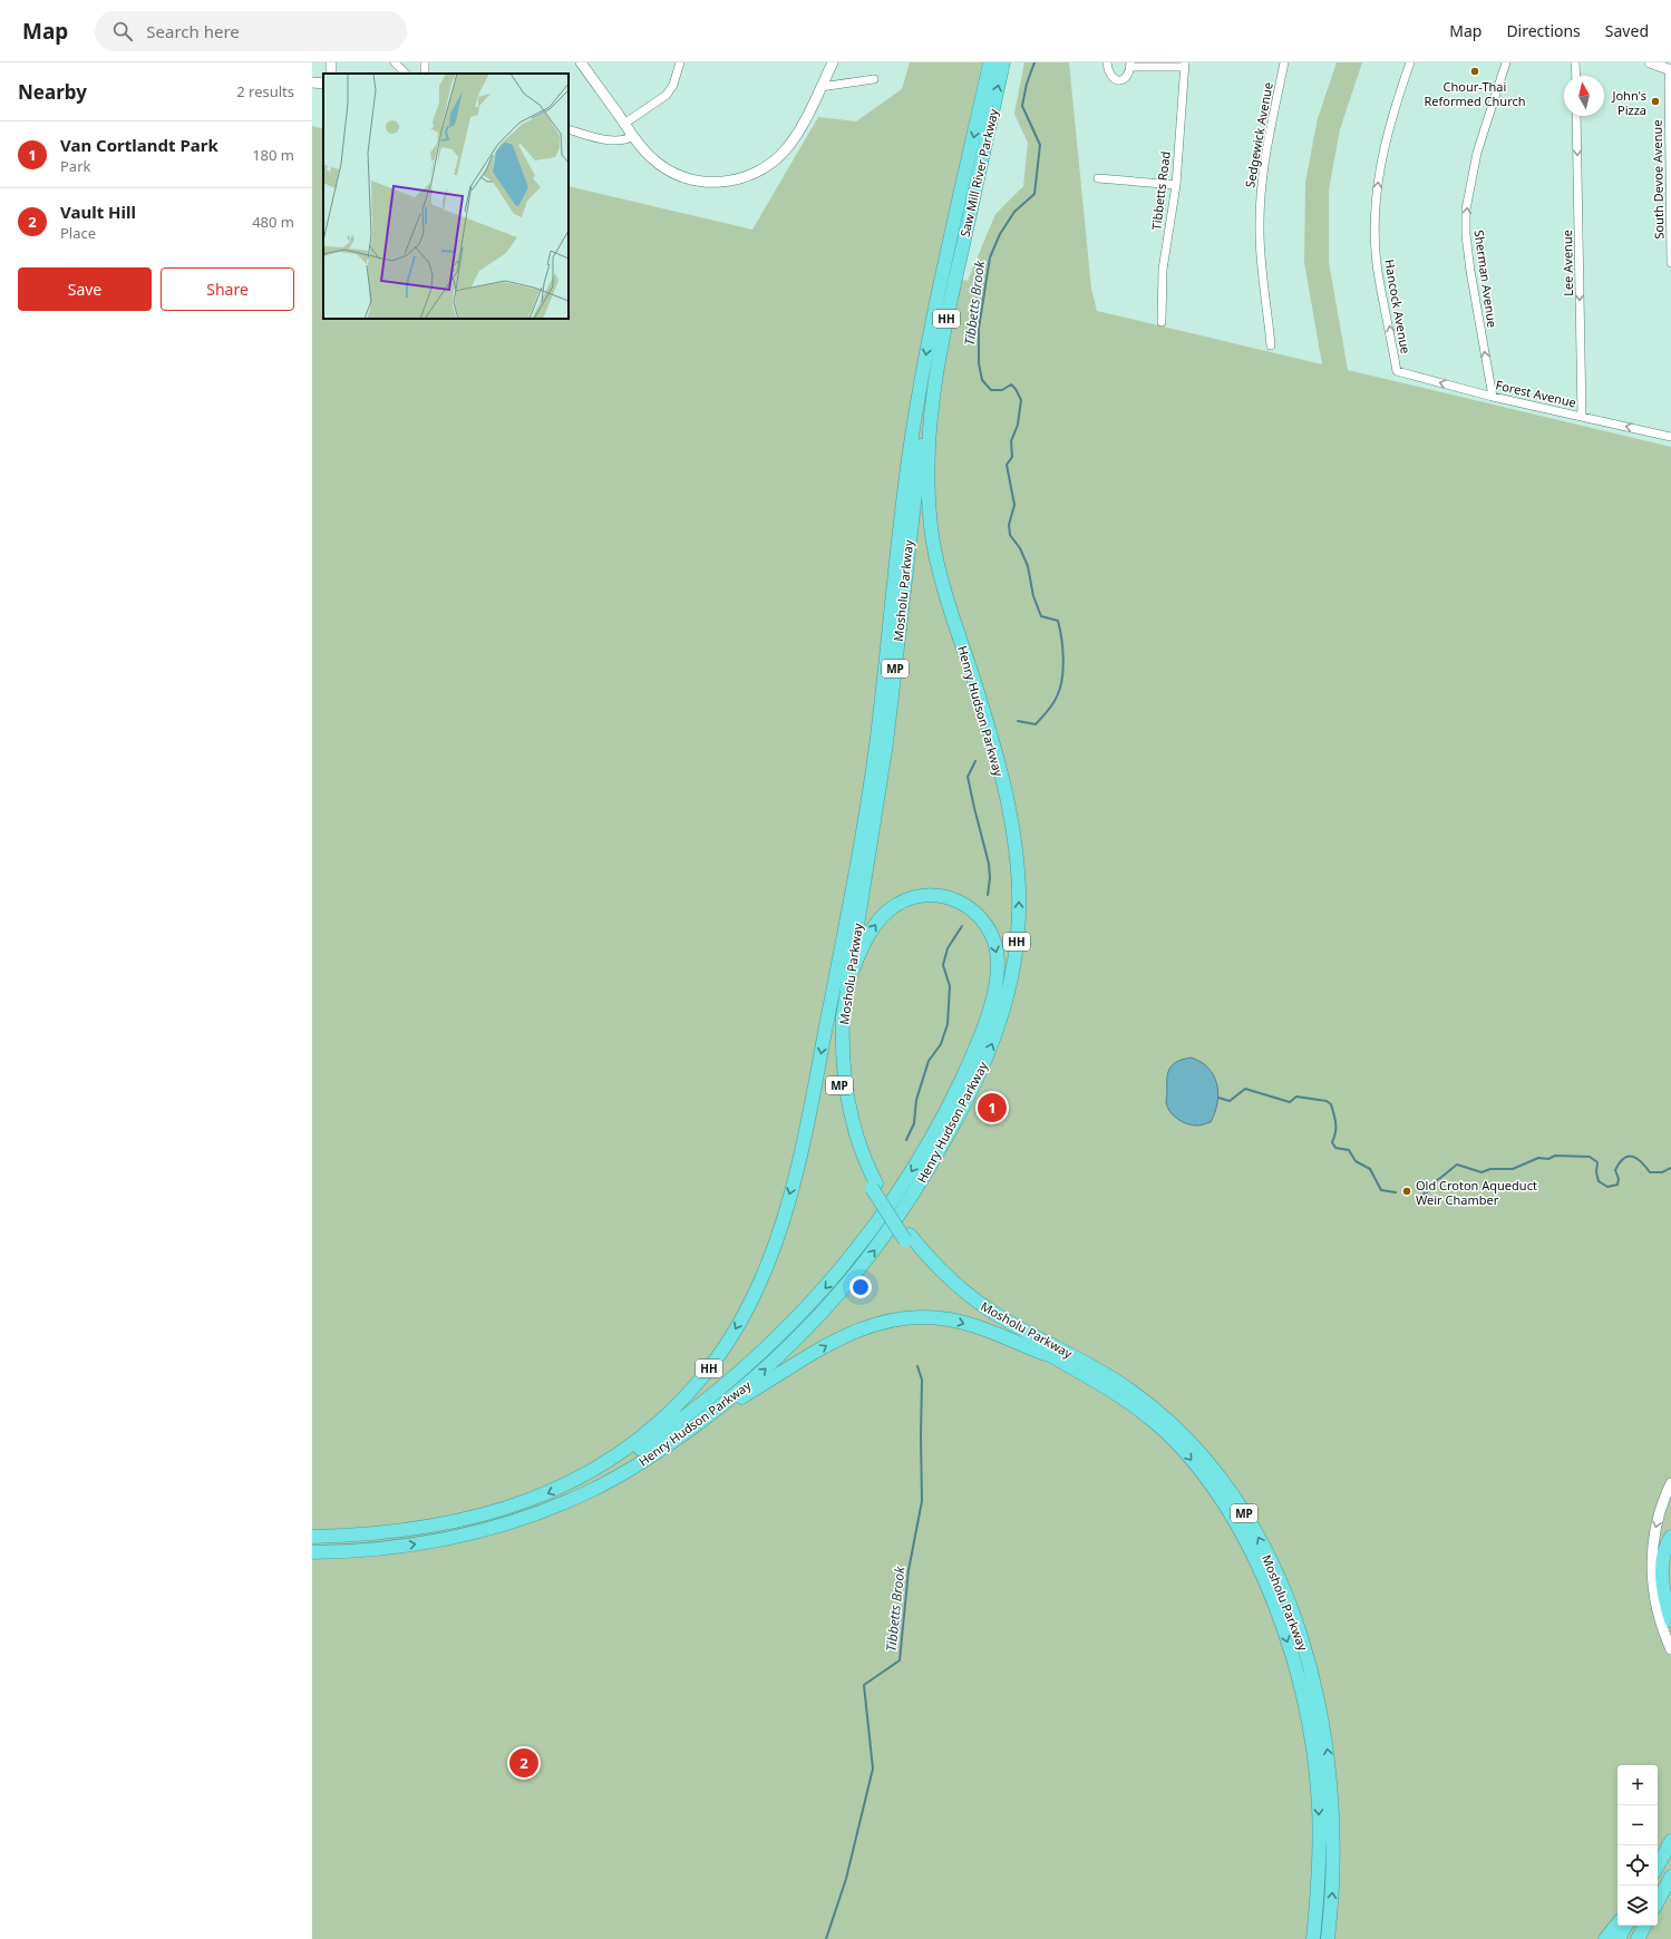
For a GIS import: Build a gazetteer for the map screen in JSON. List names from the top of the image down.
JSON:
{
  "streets": {
    "highway": [
      "Saw Mill River Parkway",
      "HH",
      "Mosholu Parkway",
      "MP",
      "Henry Hudson Parkway"
    ],
    "street": [
      "Sedgewick Avenue",
      "South Devoe Avenue",
      "Tibbetts Road",
      "Lee Avenue",
      "Sherman Avenue",
      "Hancock Avenue",
      "Forest Avenue"
    ]
  },
  "crossings": [
    ["Saw Mill River Parkway", "Henry Hudson Parkway"],
    ["Lee Avenue", "Forest Avenue"],
    ["Sherman Avenue", "Forest Avenue"],
    ["Hancock Avenue", "Forest Avenue"],
    ["Mosholu Parkway", "Henry Hudson Parkway"]
  ],
  "one_way": [
    "Lee Avenue",
    "Sherman Avenue",
    "Hancock Avenue",
    "Forest Avenue"
  ],
  "water": ["Tibbetts Brook"],
  "places": ["Chour-Thai Reformed Church", "John's Pizza", "Old Croton Aqueduct Weir Chamber"],
  "north": "top",
  "page": {
    "header": "Map",
    "search": "Search here",
    "nav": ["Map", "Directions", "Saved"],
    "heading": ["Nearby", "2 results"],
    "list": [
      {
        "mark": "1",
        "name": "Van Cortlandt Park",
        "note": "Park",
        "value": "180 m"
      },
      {
        "mark": "2",
        "name": "Vault Hill",
        "note": "Place",
        "value": "480 m"
      }
    ],
    "buttons": ["Save", "Share"],
    "pins": ["1", "2"],
    "map_buttons": ["+", "−"]
  }
}
